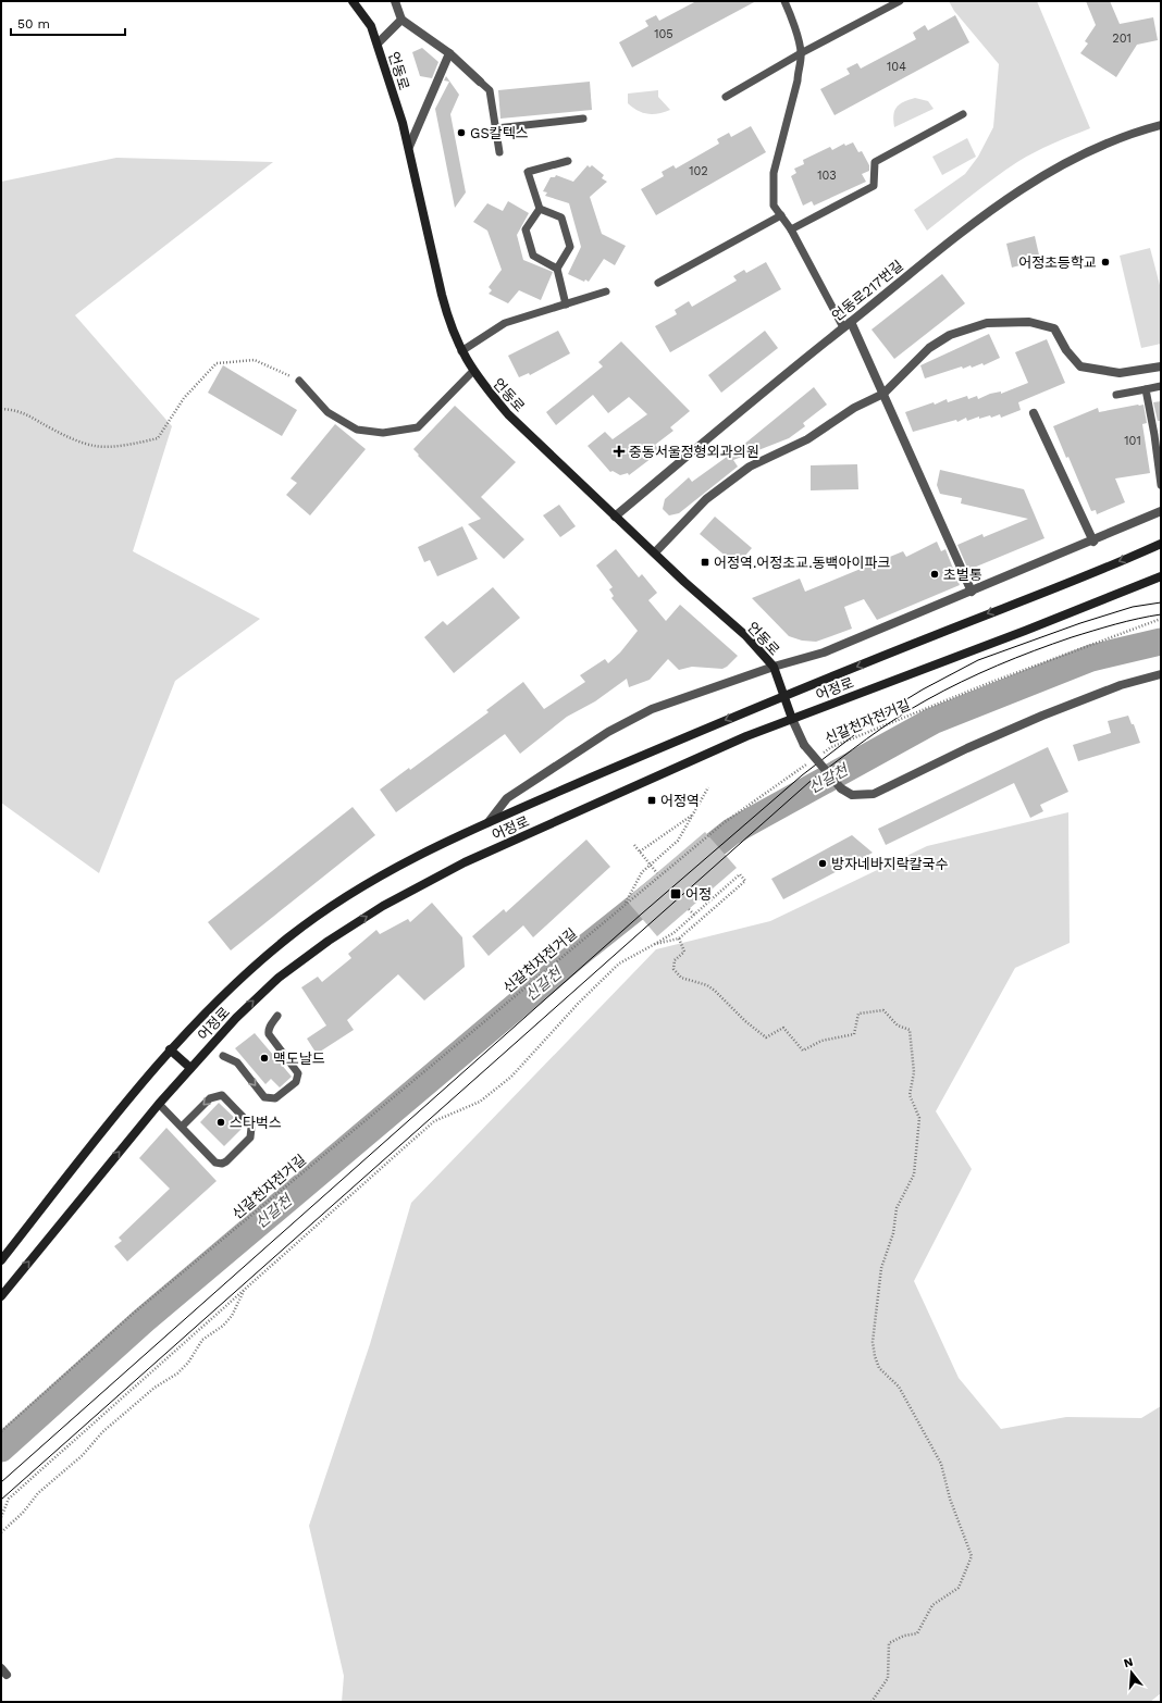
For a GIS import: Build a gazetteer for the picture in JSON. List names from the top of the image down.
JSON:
{
  "streets": {
    "main road": ["언동로", "어정로"],
    "street": ["언동로217번길"],
    "path": ["신갈천자전거길"]
  },
  "crossings": [
    ["언동로", "언동로217번길"],
    ["언동로", "어정로"]
  ],
  "water": ["신갈천"],
  "places": {
    "other": [
      "GS칼텍스",
      "어정초등학교",
      "초벌통",
      "방자네바지락칼국수",
      "맥도날드",
      "스타벅스"
    ],
    "health": ["중동서울정형외과의원"],
    "transit": ["어정역.어정초교.동백아이파크", "어정역", "어정"]
  },
  "house_numbers": [
    "105",
    "201",
    "104",
    "102",
    "103",
    "101"
  ],
  "scale_bar": "50 m",
  "north": "top"
}
